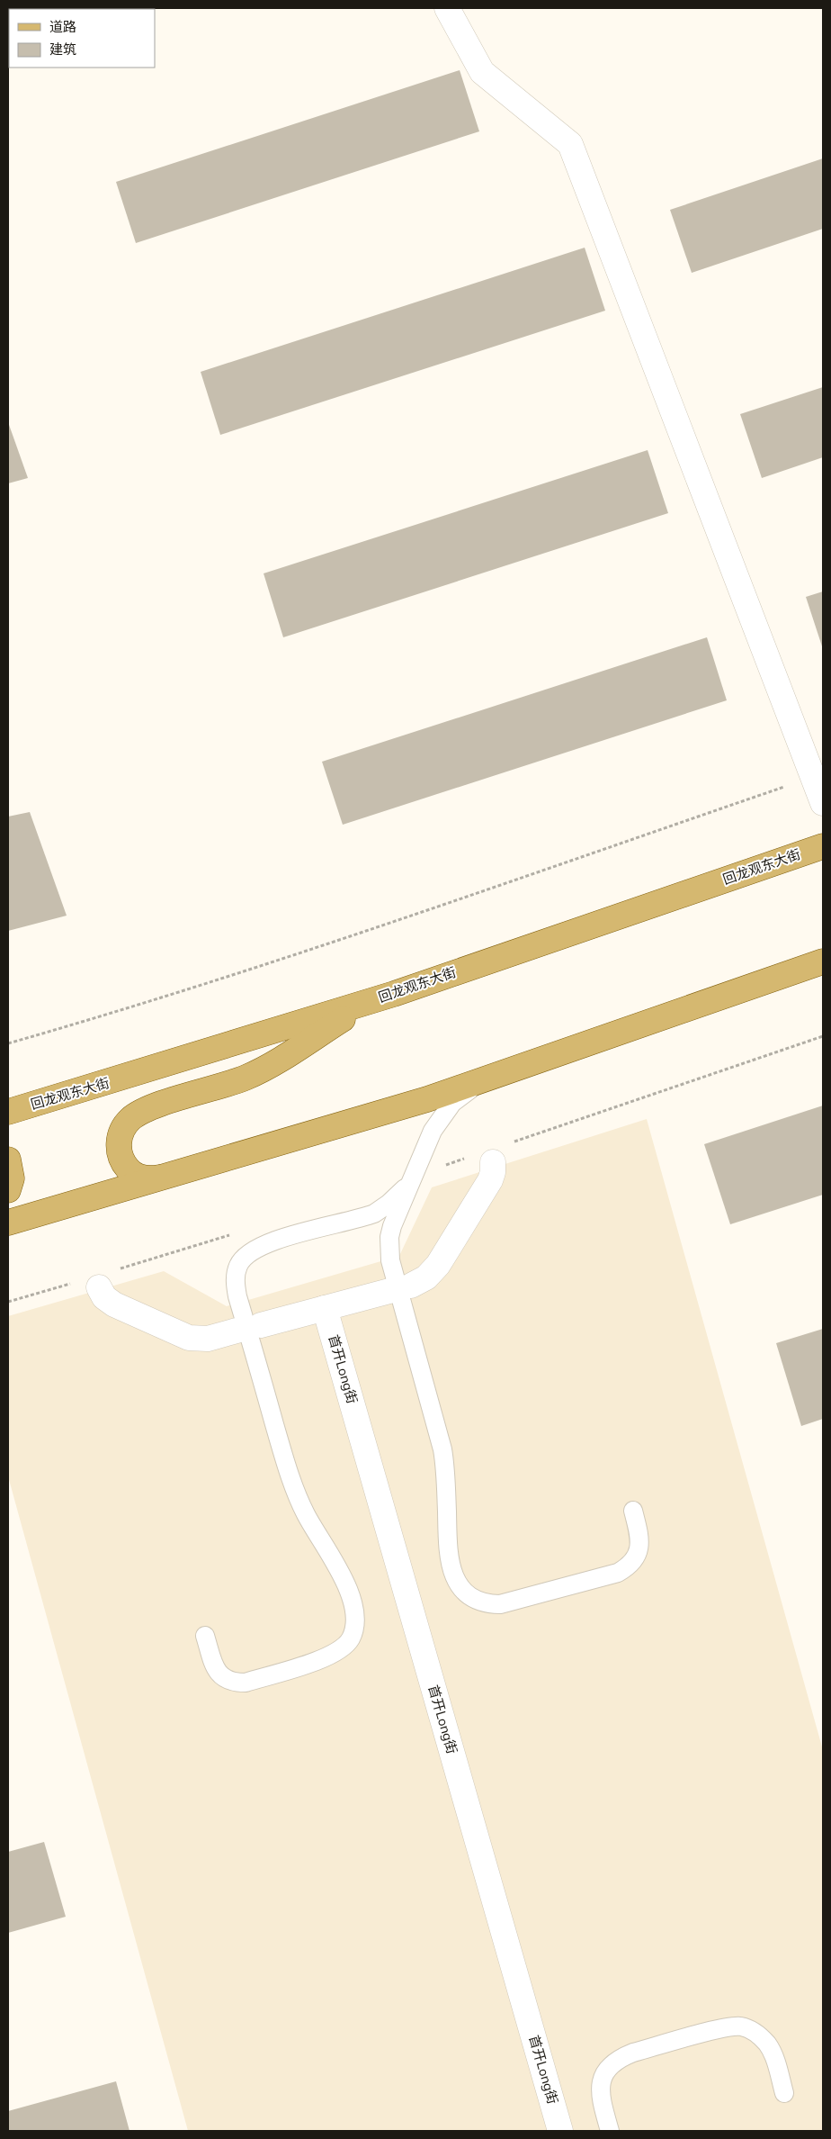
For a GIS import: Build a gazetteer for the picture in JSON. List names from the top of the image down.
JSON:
{
  "streets": {
    "main road": ["回龙观东大街"],
    "street": ["首开Long街"]
  },
  "legend": ["道路", "建筑"]
}
